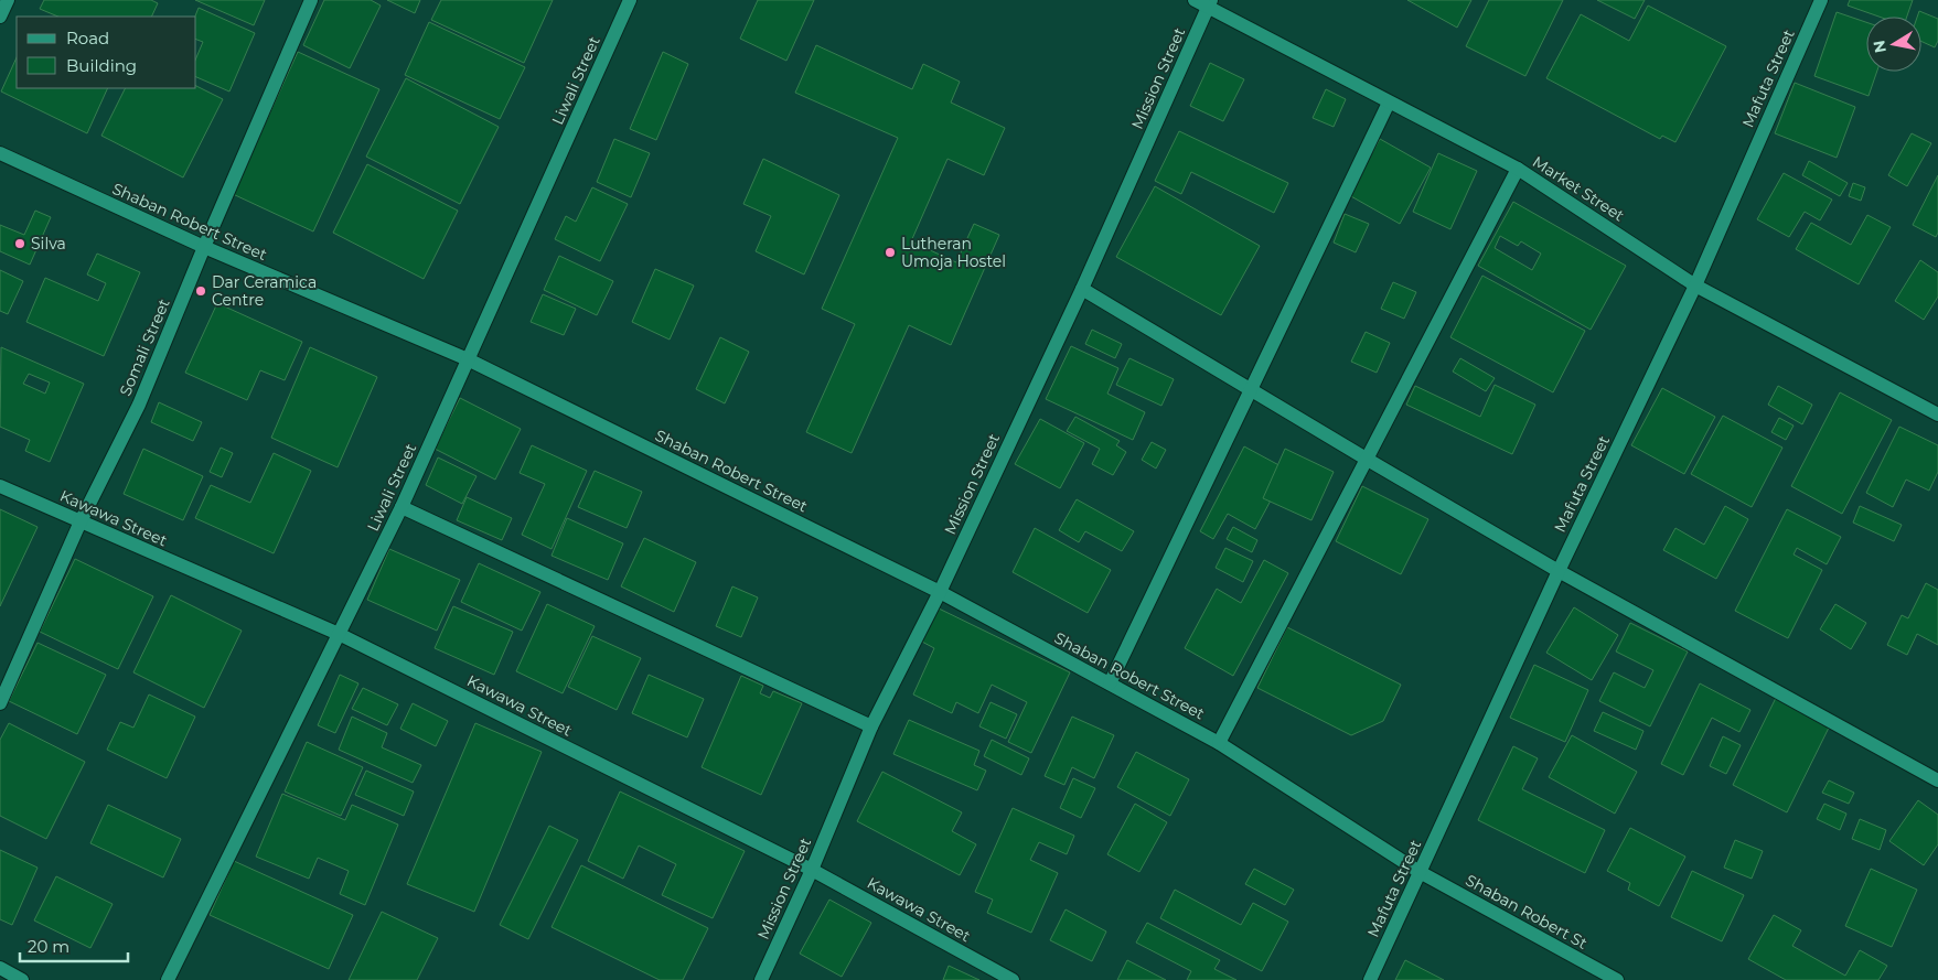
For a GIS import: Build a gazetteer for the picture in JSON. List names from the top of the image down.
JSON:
{
  "streets": {
    "street": [
      "Mission Street",
      "Mafuta Street",
      "Liwali Street",
      "Market Street",
      "Shaban Robert Street",
      "Somali Street",
      "Kawawa Street",
      "Shaban Robert St"
    ]
  },
  "crossings": [
    ["Mission Street", "Market Street"],
    ["Mission Street", "Shaban Robert Street"],
    ["Mission Street", "Kawawa Street"],
    ["Mafuta Street", "Market Street"],
    ["Mafuta Street", "Shaban Robert Street"],
    ["Mafuta Street", "Shaban Robert St"],
    ["Liwali Street", "Shaban Robert Street"],
    ["Liwali Street", "Kawawa Street"],
    ["Shaban Robert Street", "Somali Street"],
    ["Shaban Robert Street", "Shaban Robert St"],
    ["Somali Street", "Kawawa Street"]
  ],
  "places": ["Silva", "Lutheran Umoja Hostel", "Dar Ceramica Centre"],
  "legend": ["Road", "Building"],
  "scale_bar": "20 m",
  "north": "left"
}
